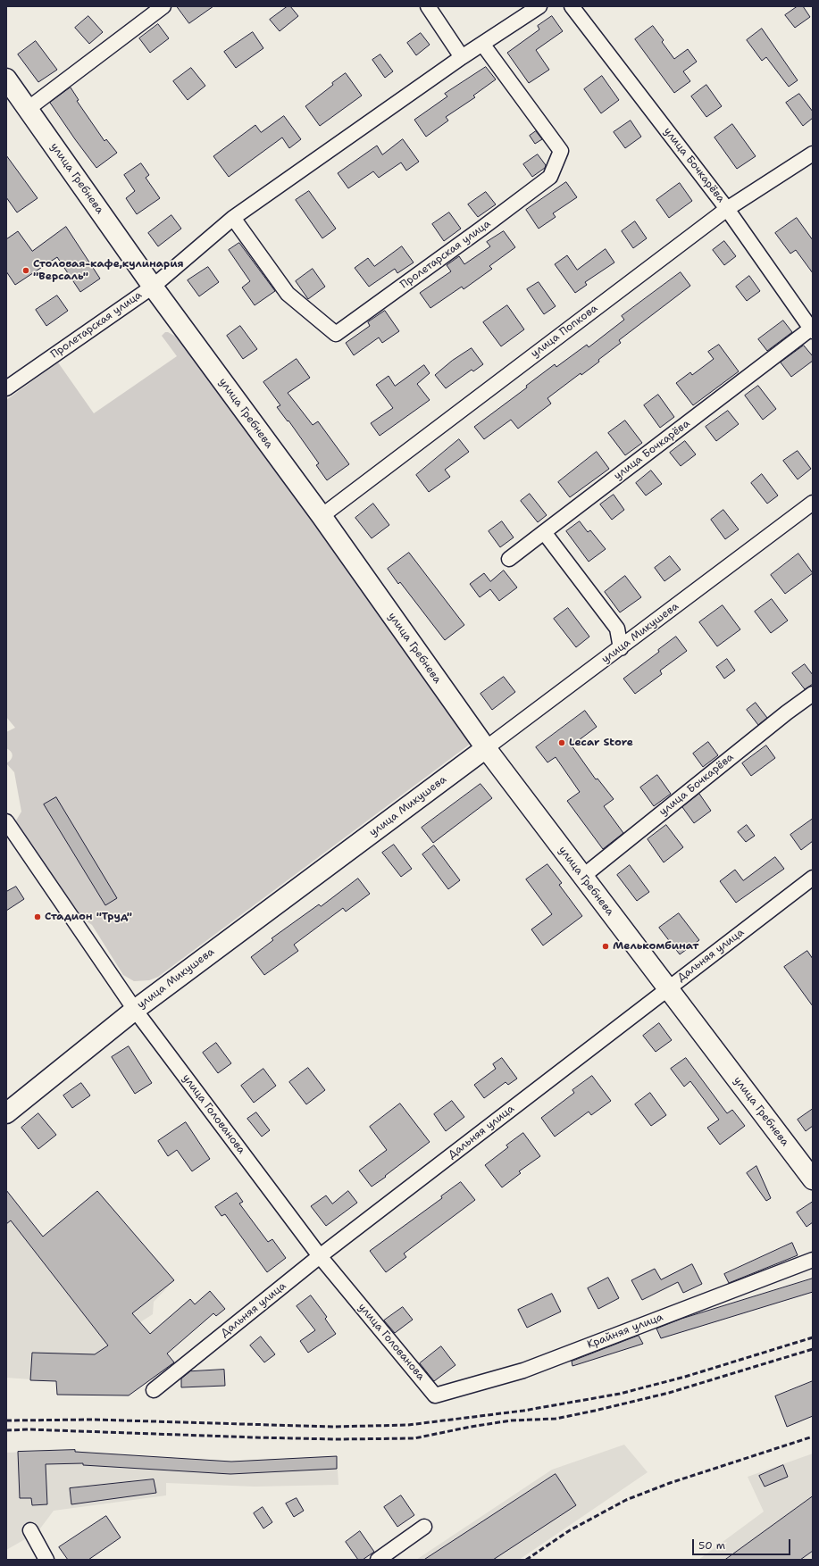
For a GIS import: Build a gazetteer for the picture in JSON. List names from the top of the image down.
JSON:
{
  "streets": {
    "street": [
      "улица Бочкарёва",
      "улица Гребнева",
      "Пролетарская улица",
      "улица Попкова",
      "улица Микушева",
      "Дальняя улица",
      "улица Голованова",
      "Крайняя улица"
    ]
  },
  "crossings": [
    ["улица Бочкарёва", "улица Гребнева"],
    ["улица Бочкарёва", "улица Попкова"],
    ["улица Гребнева", "Пролетарская улица"],
    ["улица Гребнева", "улица Попкова"],
    ["улица Гребнева", "улица Микушева"],
    ["улица Гребнева", "Дальняя улица"],
    ["улица Микушева", "улица Голованова"],
    ["Дальняя улица", "улица Голованова"],
    ["улица Голованова", "Крайняя улица"]
  ],
  "places": [
    "Столовая-кафе,кулинария \"Версаль\"",
    "Lecar Store",
    "Стадион \"Труд\"",
    "Мелькомбинат"
  ],
  "scale_bar": "50 m"
}
